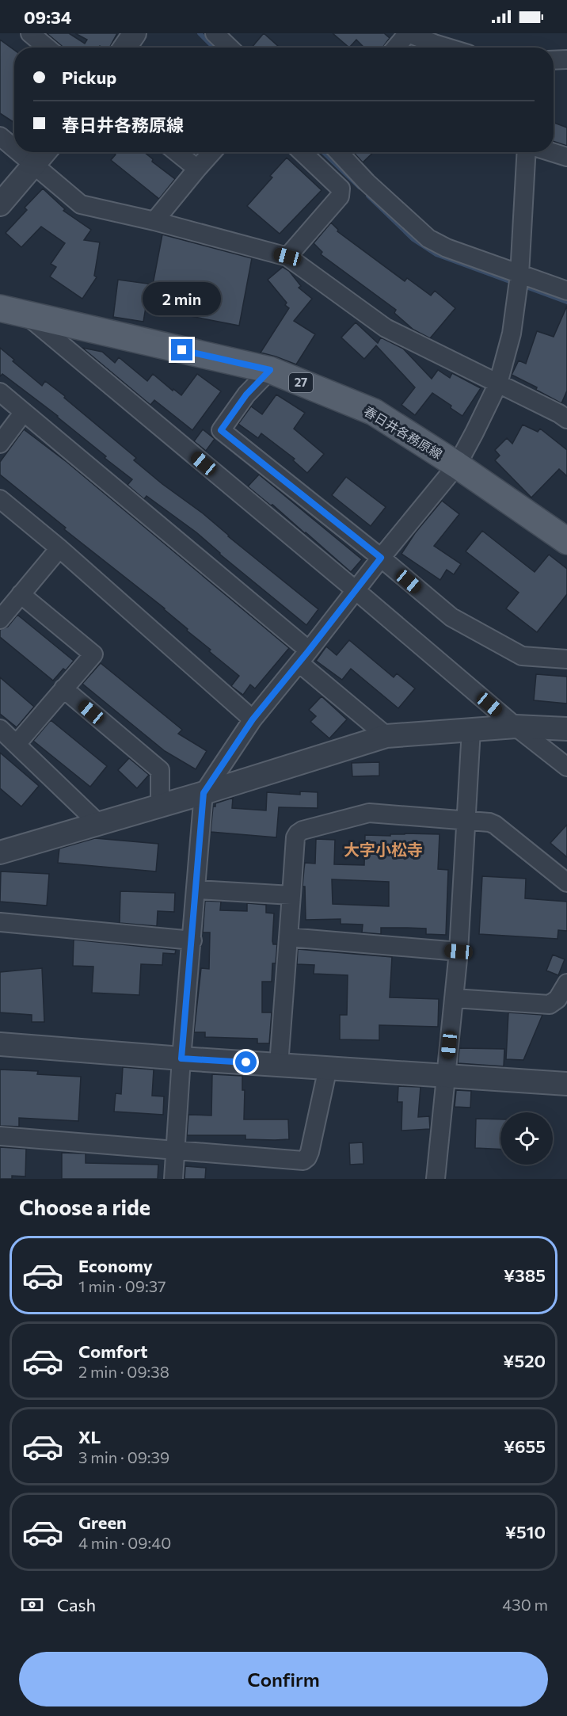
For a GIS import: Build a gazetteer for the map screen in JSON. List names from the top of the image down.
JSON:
{
  "streets": {
    "main road": ["27", "春日井各務原線"]
  },
  "districts": ["大字小松寺"],
  "page": {
    "status": "09:34",
    "banner": ["Pickup", "春日井各務原線"],
    "bubble": "2 min",
    "heading": "Choose a ride",
    "list": [
      {
        "name": "Economy",
        "note": "1 min · 09:37",
        "value": "¥385"
      },
      {
        "name": "Comfort",
        "note": "2 min · 09:38",
        "value": "¥520"
      },
      {
        "name": "XL",
        "note": "3 min · 09:39",
        "value": "¥655"
      },
      {
        "name": "Green",
        "note": "4 min · 09:40",
        "value": "¥510"
      }
    ],
    "pay": ["Cash", "430 m"],
    "buttons": "Confirm"
  }
}
